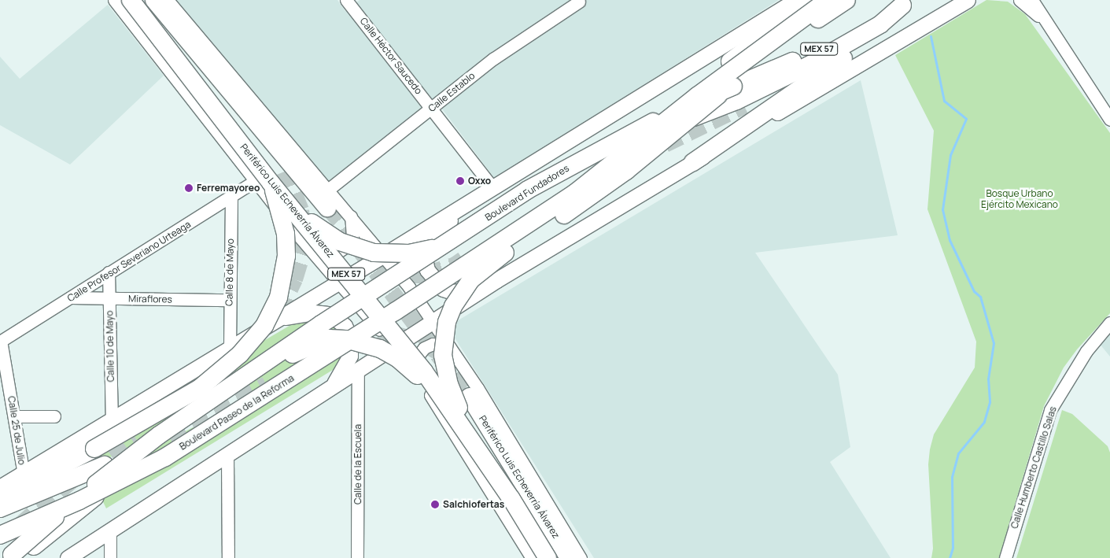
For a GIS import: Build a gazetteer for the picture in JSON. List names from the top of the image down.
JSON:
{
  "streets": {
    "highway": [
      "MEX 57",
      "Boulevard Fundadores",
      "Periférico Luis Echeverría Álvarez",
      "Boulevard Paseo de la Reforma"
    ],
    "street": [
      "Calle Héctor Saucedo",
      "Calle Establo",
      "Calle Profesor Severiano Urteaga",
      "Calle 8 de Mayo",
      "Miraflores",
      "Calle 10 de Mayo",
      "Calle 25 de Julio",
      "Calle de la Escuela",
      "Calle Humberto Castillo Salas"
    ]
  },
  "crossings": [
    ["Calle Héctor Saucedo", "Calle Establo"],
    ["Periférico Luis Echeverría Álvarez", "Calle Profesor Severiano Urteaga"],
    ["Calle Profesor Severiano Urteaga", "Calle 8 de Mayo"],
    ["Calle Profesor Severiano Urteaga", "Miraflores"],
    ["Calle Profesor Severiano Urteaga", "Calle 10 de Mayo"],
    ["Calle Profesor Severiano Urteaga", "Calle 25 de Julio"],
    ["Calle 8 de Mayo", "Miraflores"],
    ["Miraflores", "Calle 10 de Mayo"]
  ],
  "parks": ["Bosque Urbano Ejército Mexicano"],
  "places": ["Oxxo", "Ferremayoreo", "Salchiofertas"]
}
